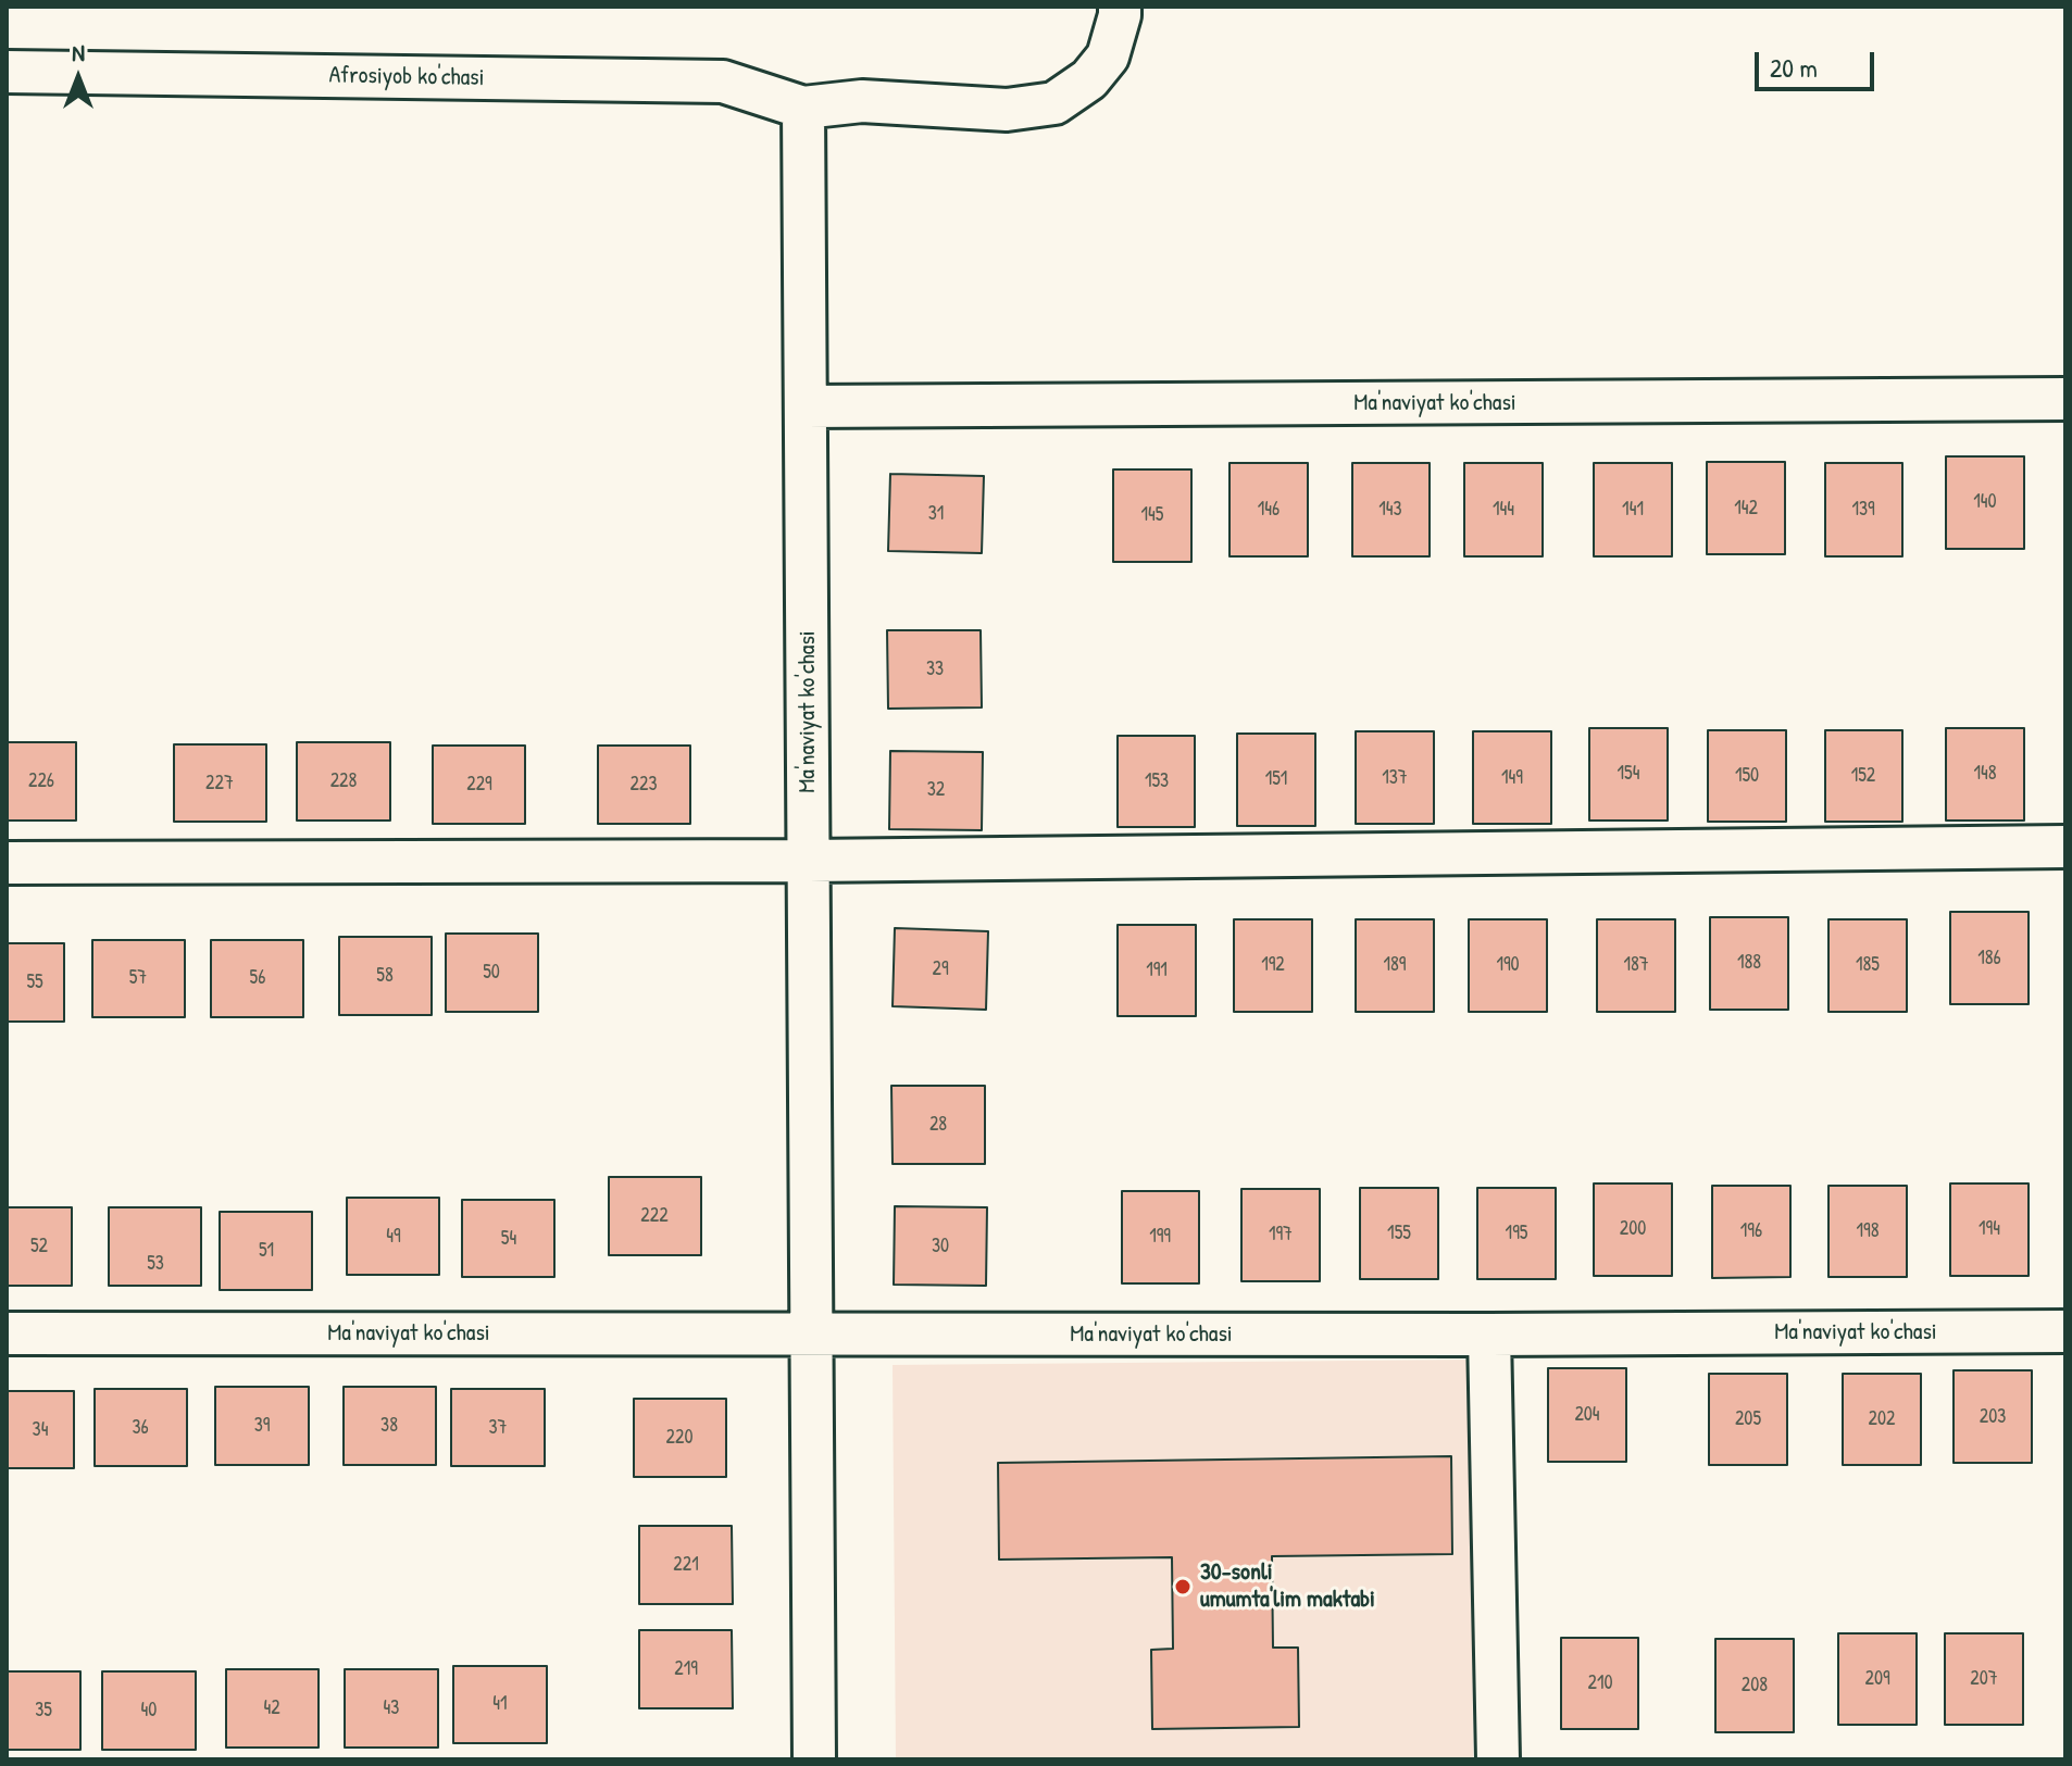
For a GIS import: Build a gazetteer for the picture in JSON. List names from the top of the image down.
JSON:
{
  "streets": {
    "street": ["Afrosiyob ko'chasi", "Ma'naviyat ko'chasi"]
  },
  "crossings": [
    ["Afrosiyob ko'chasi", "Ma'naviyat ko'chasi"]
  ],
  "places": ["30-sonli umumta'lim maktabi"],
  "house_numbers": [
    "140",
    "142",
    "146",
    "143",
    "144",
    "141",
    "139",
    "31",
    "145",
    "33",
    "154",
    "148",
    "150",
    "152",
    "137",
    "149",
    "151",
    "226",
    "228",
    "153",
    "227",
    "229",
    "223",
    "32",
    "186",
    "188",
    "192",
    "189",
    "190",
    "187",
    "185",
    "29",
    "191",
    "50",
    "58",
    "57",
    "56",
    "55",
    "28",
    "222",
    "200",
    "194",
    "196",
    "198",
    "155",
    "195",
    "197",
    "49",
    "199",
    "54",
    "52",
    "30",
    "51",
    "53",
    "204",
    "203",
    "205",
    "202",
    "39",
    "38",
    "36",
    "37",
    "34",
    "220",
    "221",
    "219",
    "209",
    "207",
    "210",
    "208",
    "41",
    "42",
    "43",
    "35",
    "40"
  ],
  "scale_bar": "20 m",
  "north": "top"
}
